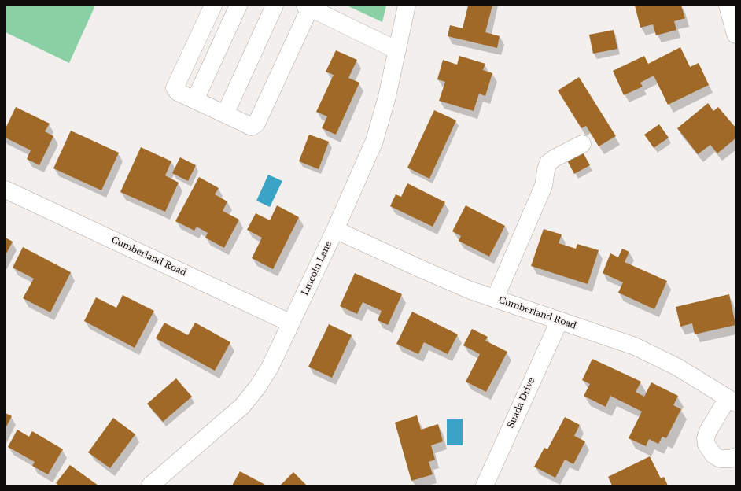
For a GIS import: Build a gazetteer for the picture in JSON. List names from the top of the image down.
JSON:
{
  "streets": {
    "street": ["Cumberland Road", "Lincoln Lane", "Suada Drive"]
  },
  "crossings": [
    ["Cumberland Road", "Lincoln Lane"],
    ["Cumberland Road", "Suada Drive"]
  ]
}
